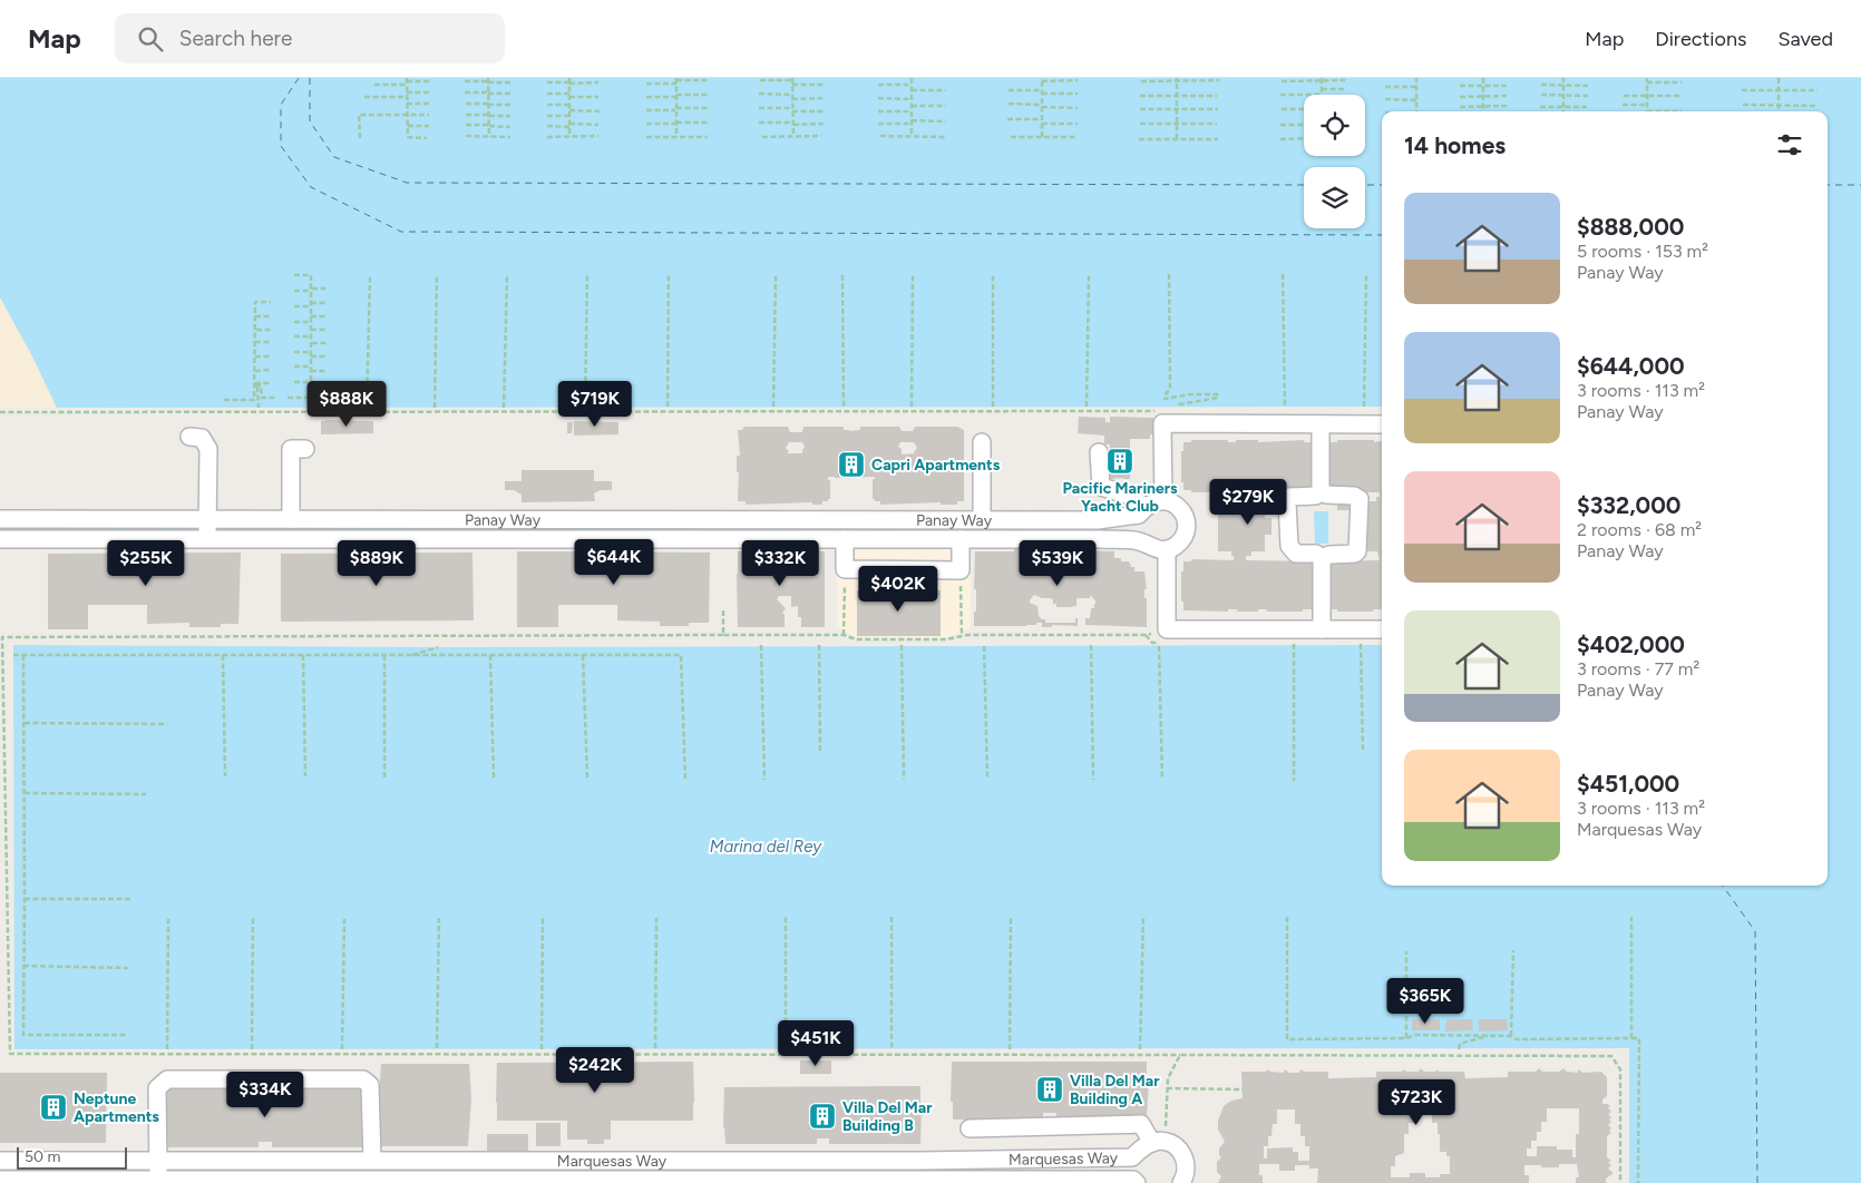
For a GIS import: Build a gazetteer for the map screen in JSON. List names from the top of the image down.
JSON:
{
  "streets": {
    "street": ["Panay Way", "Marquesas Way"]
  },
  "water": ["Marina del Rey"],
  "places": {
    "building": [
      "Pacific Mariners Yacht Club",
      "Capri Apartments",
      "Villa Del Mar Building A",
      "Neptune Apartments",
      "Villa Del Mar Building B"
    ]
  },
  "scale_bar": "50 m",
  "page": {
    "header": "Map",
    "search": "Search here",
    "nav": ["Map", "Directions", "Saved"],
    "heading": "14 homes",
    "list": [
      {
        "name": "$888,000",
        "note": "5 rooms · 153 m² · Panay Way"
      },
      {
        "name": "$644,000",
        "note": "3 rooms · 113 m² · Panay Way"
      },
      {
        "name": "$332,000",
        "note": "2 rooms · 68 m² · Panay Way"
      },
      {
        "name": "$402,000",
        "note": "3 rooms · 77 m² · Panay Way"
      },
      {
        "name": "$451,000",
        "note": "3 rooms · 113 m² · Marquesas Way"
      }
    ],
    "price": [
      "$888K",
      "$719K",
      "$279K",
      "$644K",
      "$255K",
      "$889K",
      "$332K",
      "$539K",
      "$402K",
      "$365K",
      "$451K",
      "$242K",
      "$334K",
      "$723K"
    ],
    "scale": "50 m"
  }
}
